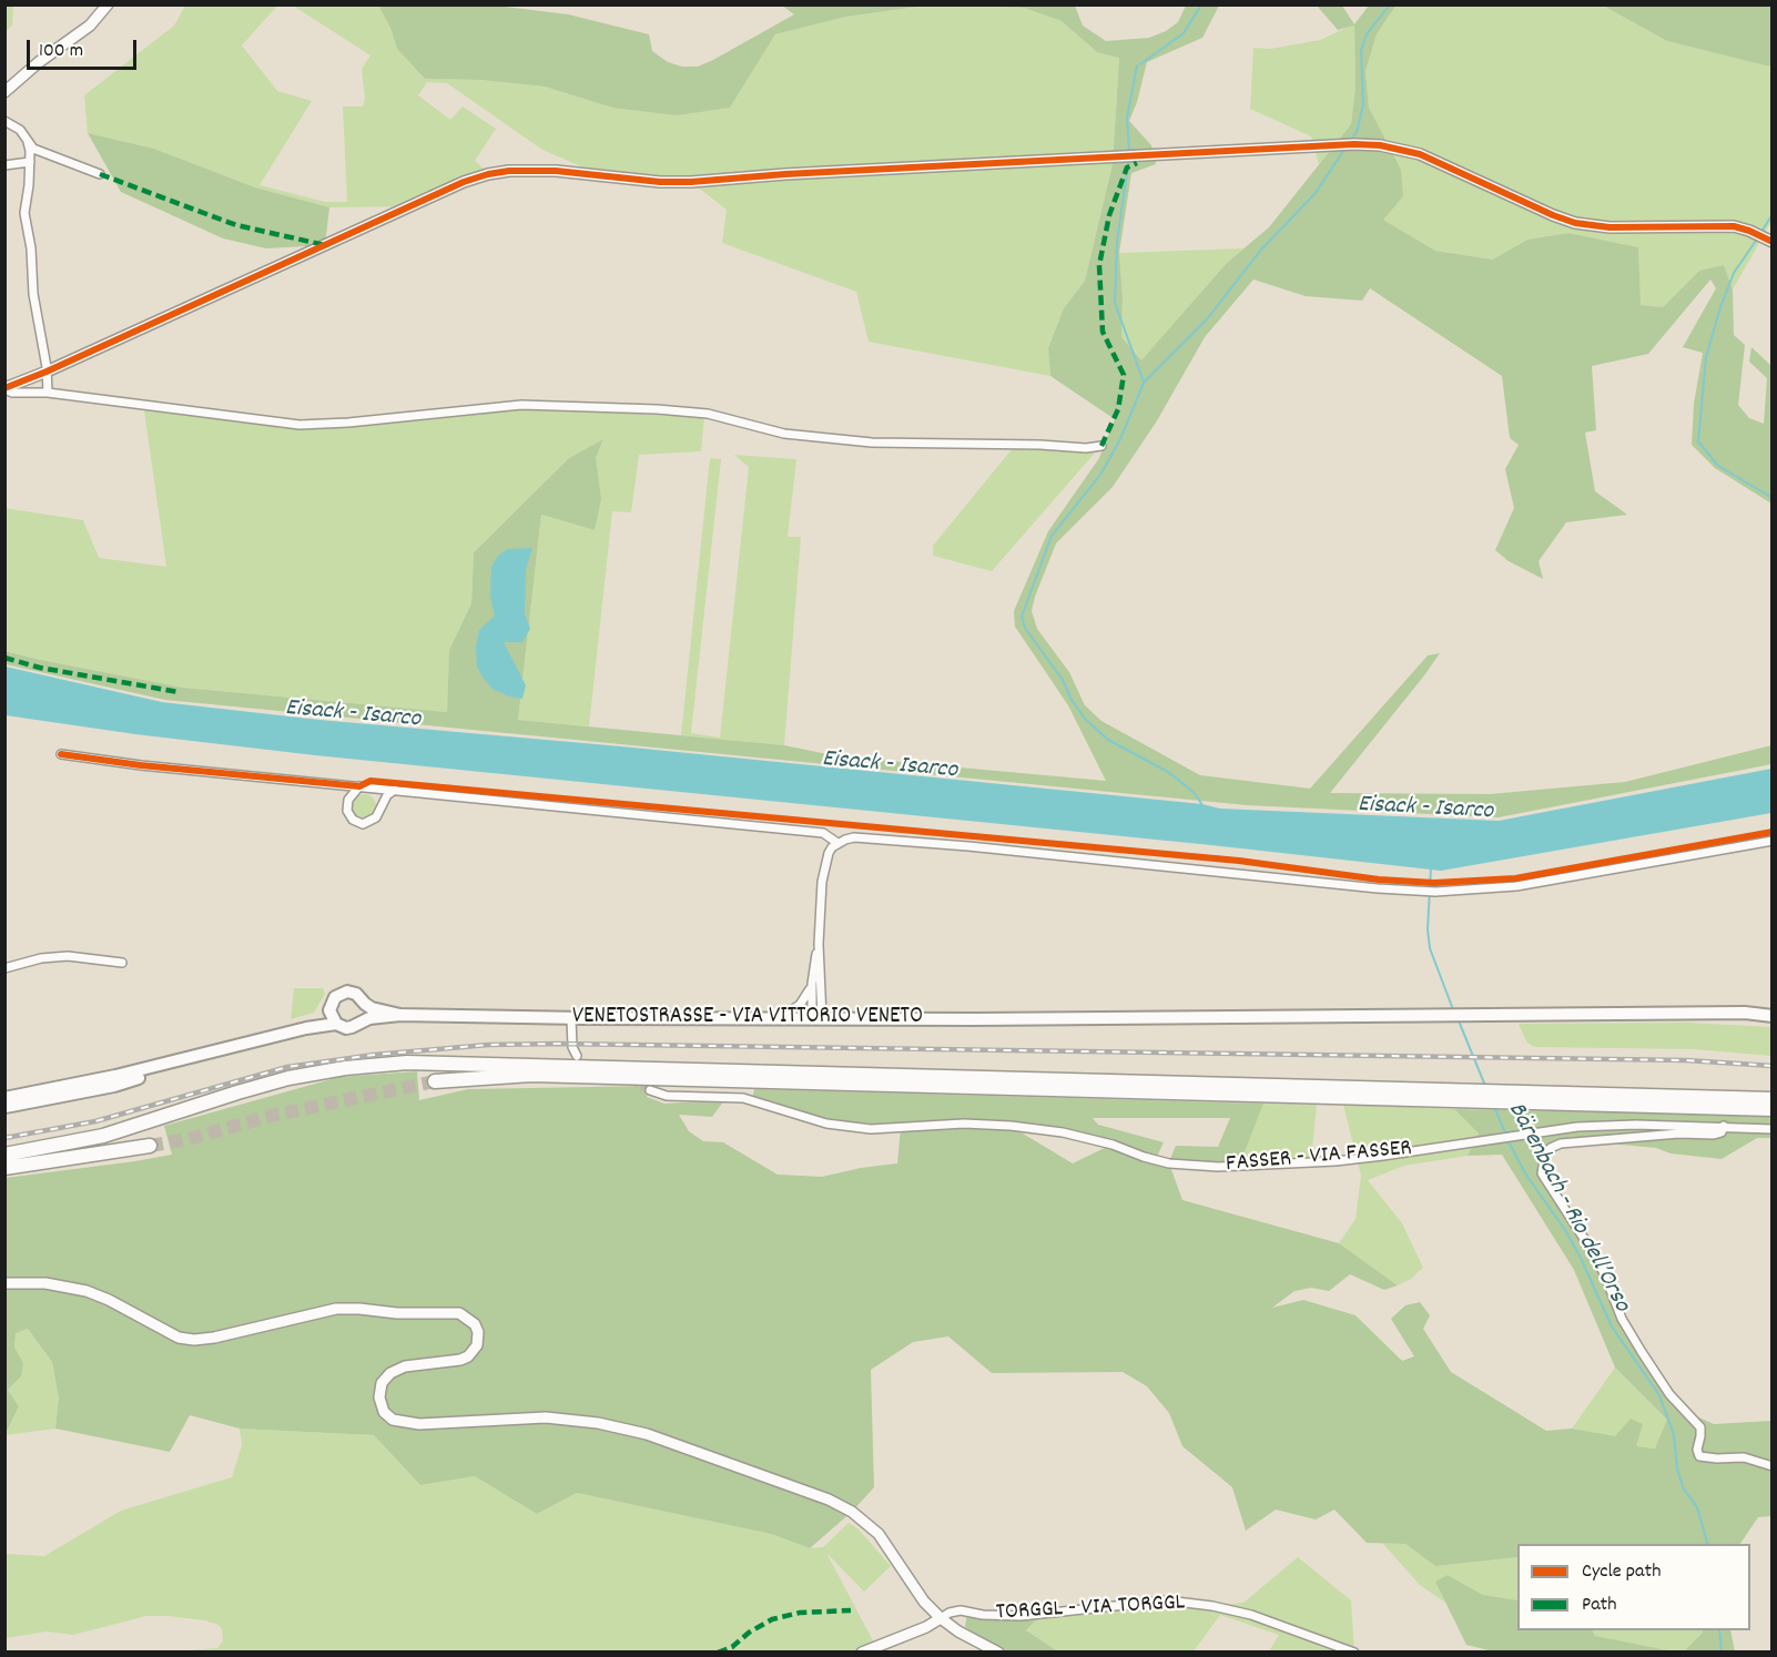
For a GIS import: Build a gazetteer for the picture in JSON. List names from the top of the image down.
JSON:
{
  "streets": {
    "main road": ["VENETOSTRASSE - VIA VITTORIO VENETO"],
    "street": ["FASSER - VIA FASSER", "TORGGL - VIA TORGGL"]
  },
  "water": ["Eisack - Isarco", "Bärenbach - Rio dell’Orso"],
  "legend": ["Cycle path", "Path"],
  "scale_bar": "100 m"
}
